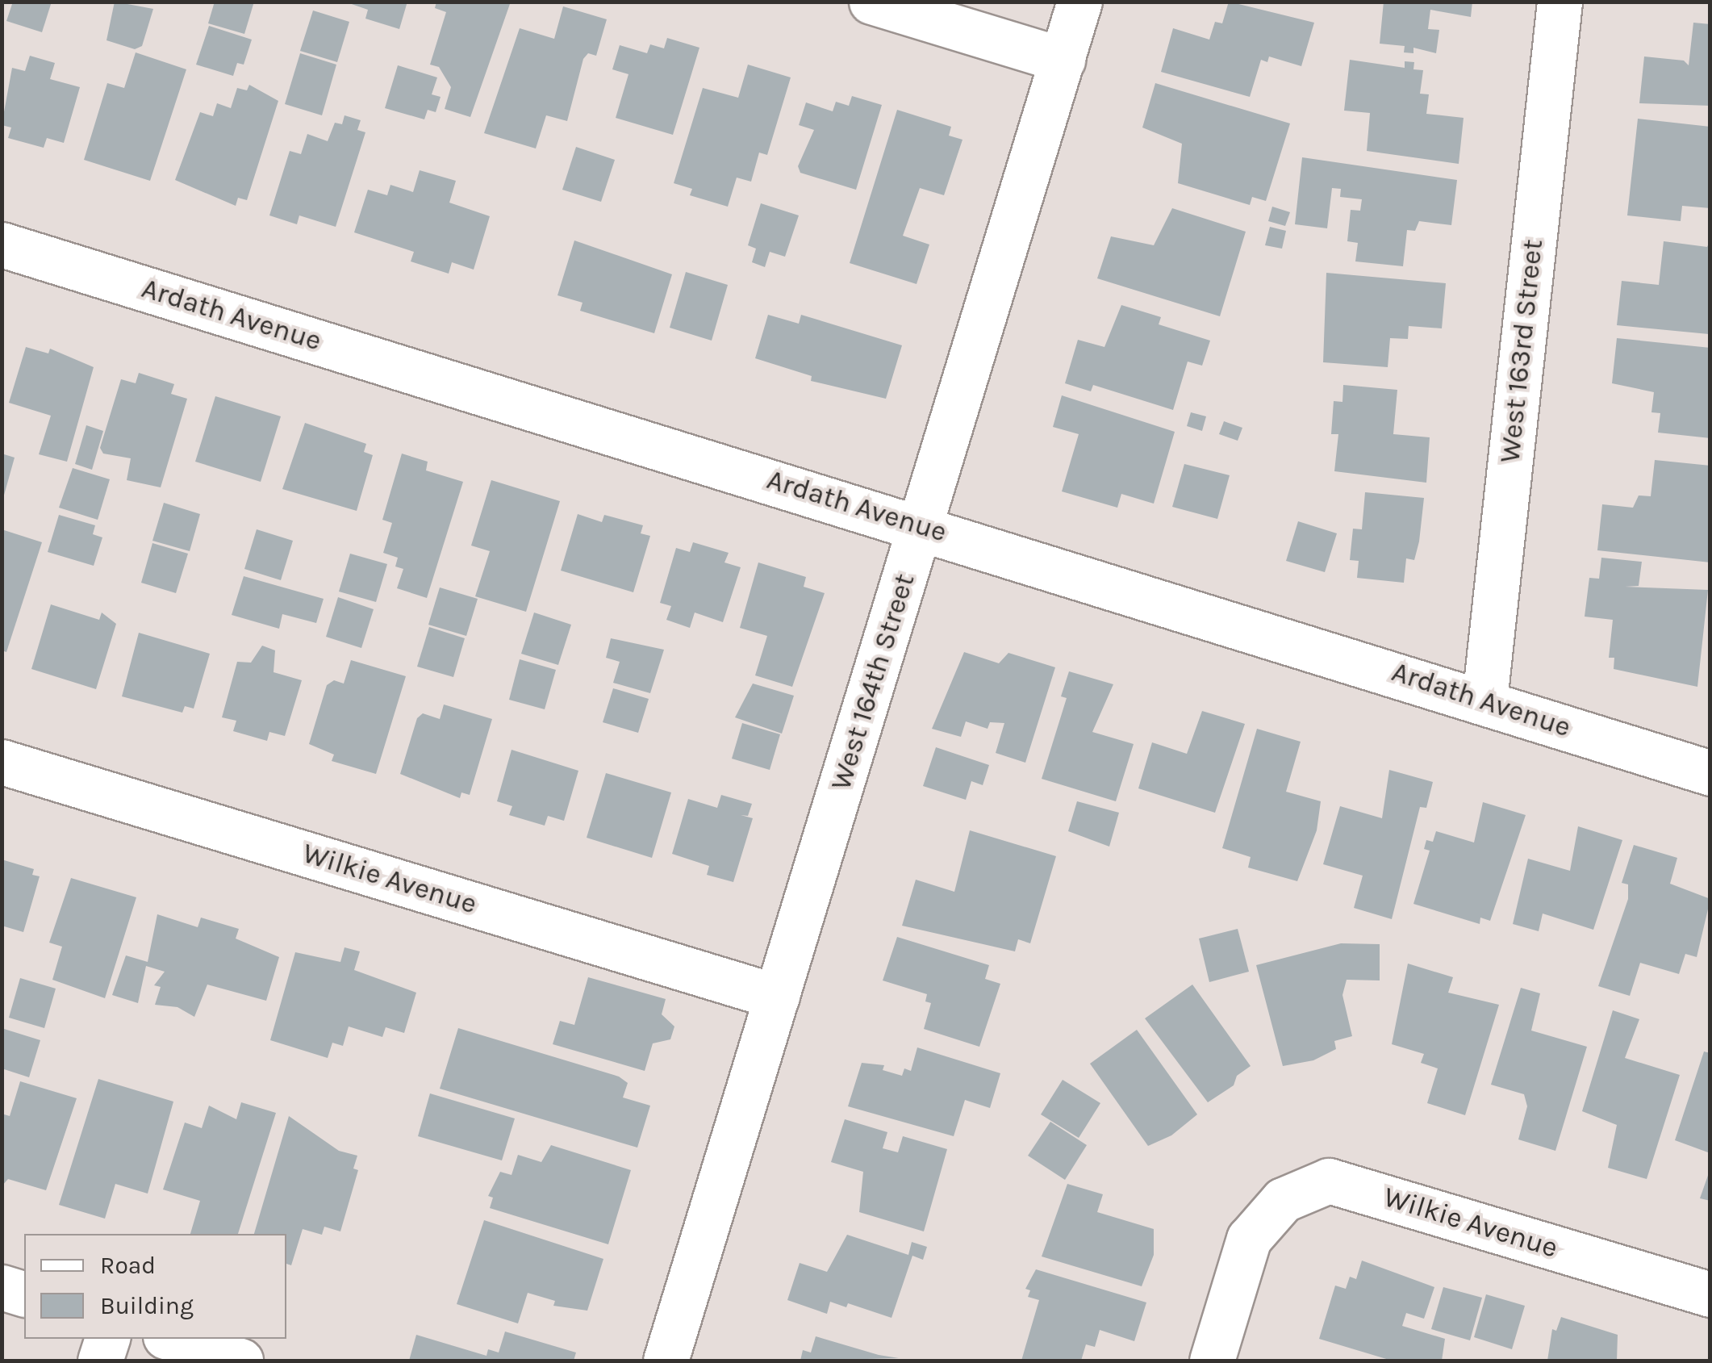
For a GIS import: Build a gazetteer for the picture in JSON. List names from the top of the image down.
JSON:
{
  "streets": {
    "street": [
      "Ardath Avenue",
      "West 163rd Street",
      "West 164th Street",
      "Wilkie Avenue"
    ]
  },
  "crossings": [
    ["Ardath Avenue", "West 163rd Street"],
    ["Ardath Avenue", "West 164th Street"],
    ["West 164th Street", "Wilkie Avenue"]
  ],
  "legend": ["Road", "Building"]
}
